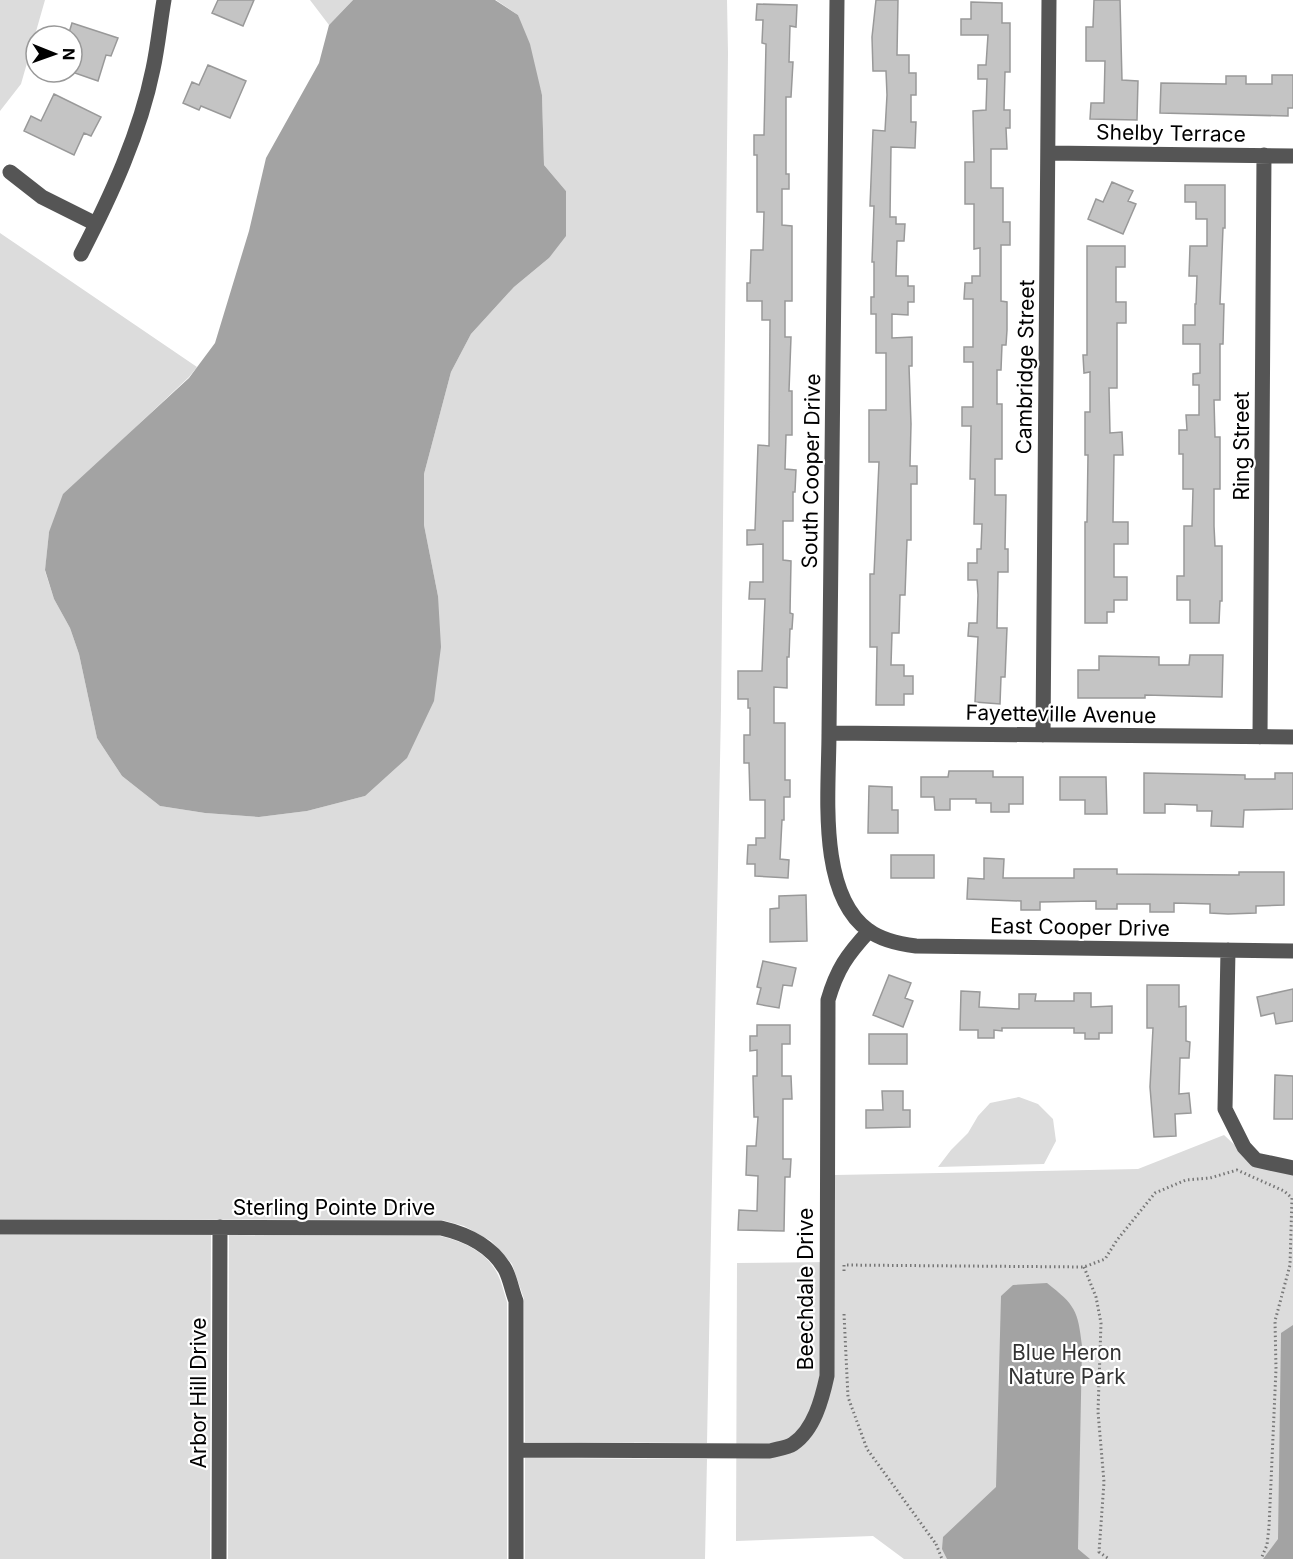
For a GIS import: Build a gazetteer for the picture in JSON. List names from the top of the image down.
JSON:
{
  "streets": {
    "street": [
      "Shelby Terrace",
      "Cambridge Street",
      "Ring Street",
      "South Cooper Drive",
      "Fayetteville Avenue",
      "East Cooper Drive",
      "Sterling Pointe Drive",
      "Beechdale Drive",
      "Arbor Hill Drive"
    ]
  },
  "crossings": [
    ["Shelby Terrace", "Cambridge Street"],
    ["Shelby Terrace", "Ring Street"],
    ["Cambridge Street", "Fayetteville Avenue"],
    ["Ring Street", "Fayetteville Avenue"],
    ["South Cooper Drive", "Fayetteville Avenue"],
    ["South Cooper Drive", "East Cooper Drive"],
    ["South Cooper Drive", "Beechdale Drive"],
    ["East Cooper Drive", "Beechdale Drive"],
    ["Sterling Pointe Drive", "Beechdale Drive"],
    ["Sterling Pointe Drive", "Arbor Hill Drive"]
  ],
  "parks": ["Blue Heron Nature Park"],
  "north": "right"
}
